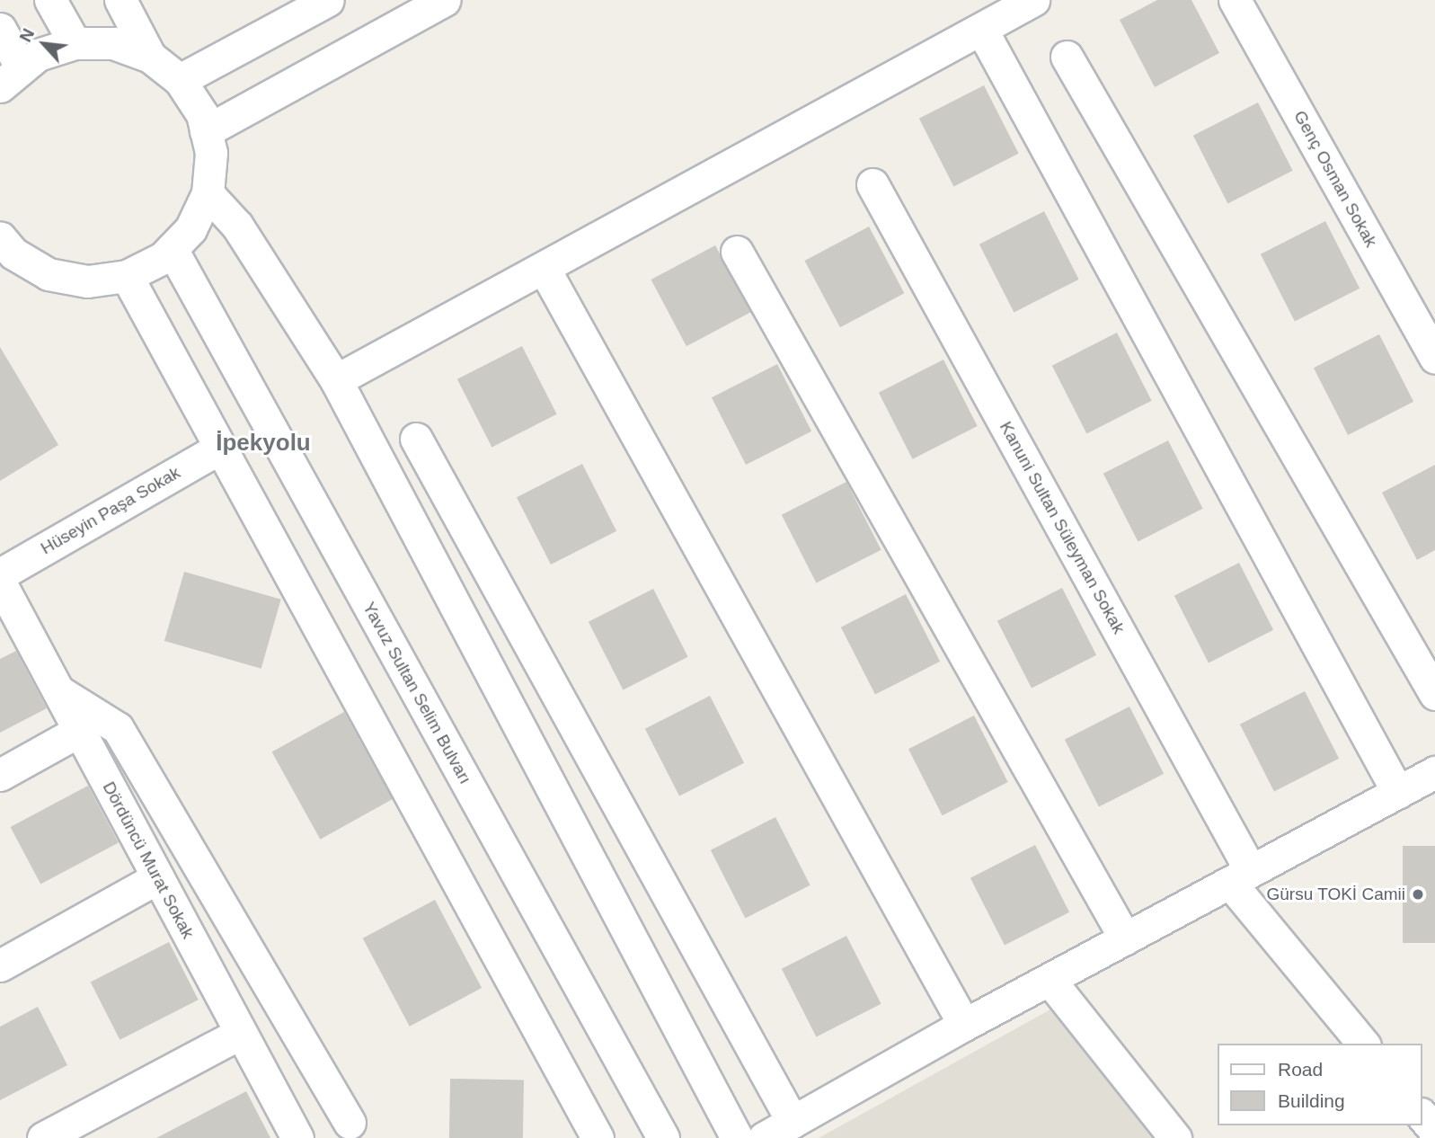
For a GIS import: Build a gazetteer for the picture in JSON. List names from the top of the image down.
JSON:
{
  "streets": {
    "street": [
      "Genç Osman Sokak",
      "Hüseyin Paşa Sokak",
      "Kanuni Sultan Süleyman Sokak",
      "Yavuz Sultan Selim Bulvarı",
      "Dördüncü Murat Sokak"
    ]
  },
  "districts": ["İpekyolu"],
  "places": ["Gürsu TOKİ Camii"],
  "legend": ["Road", "Building"],
  "north": "top left"
}
